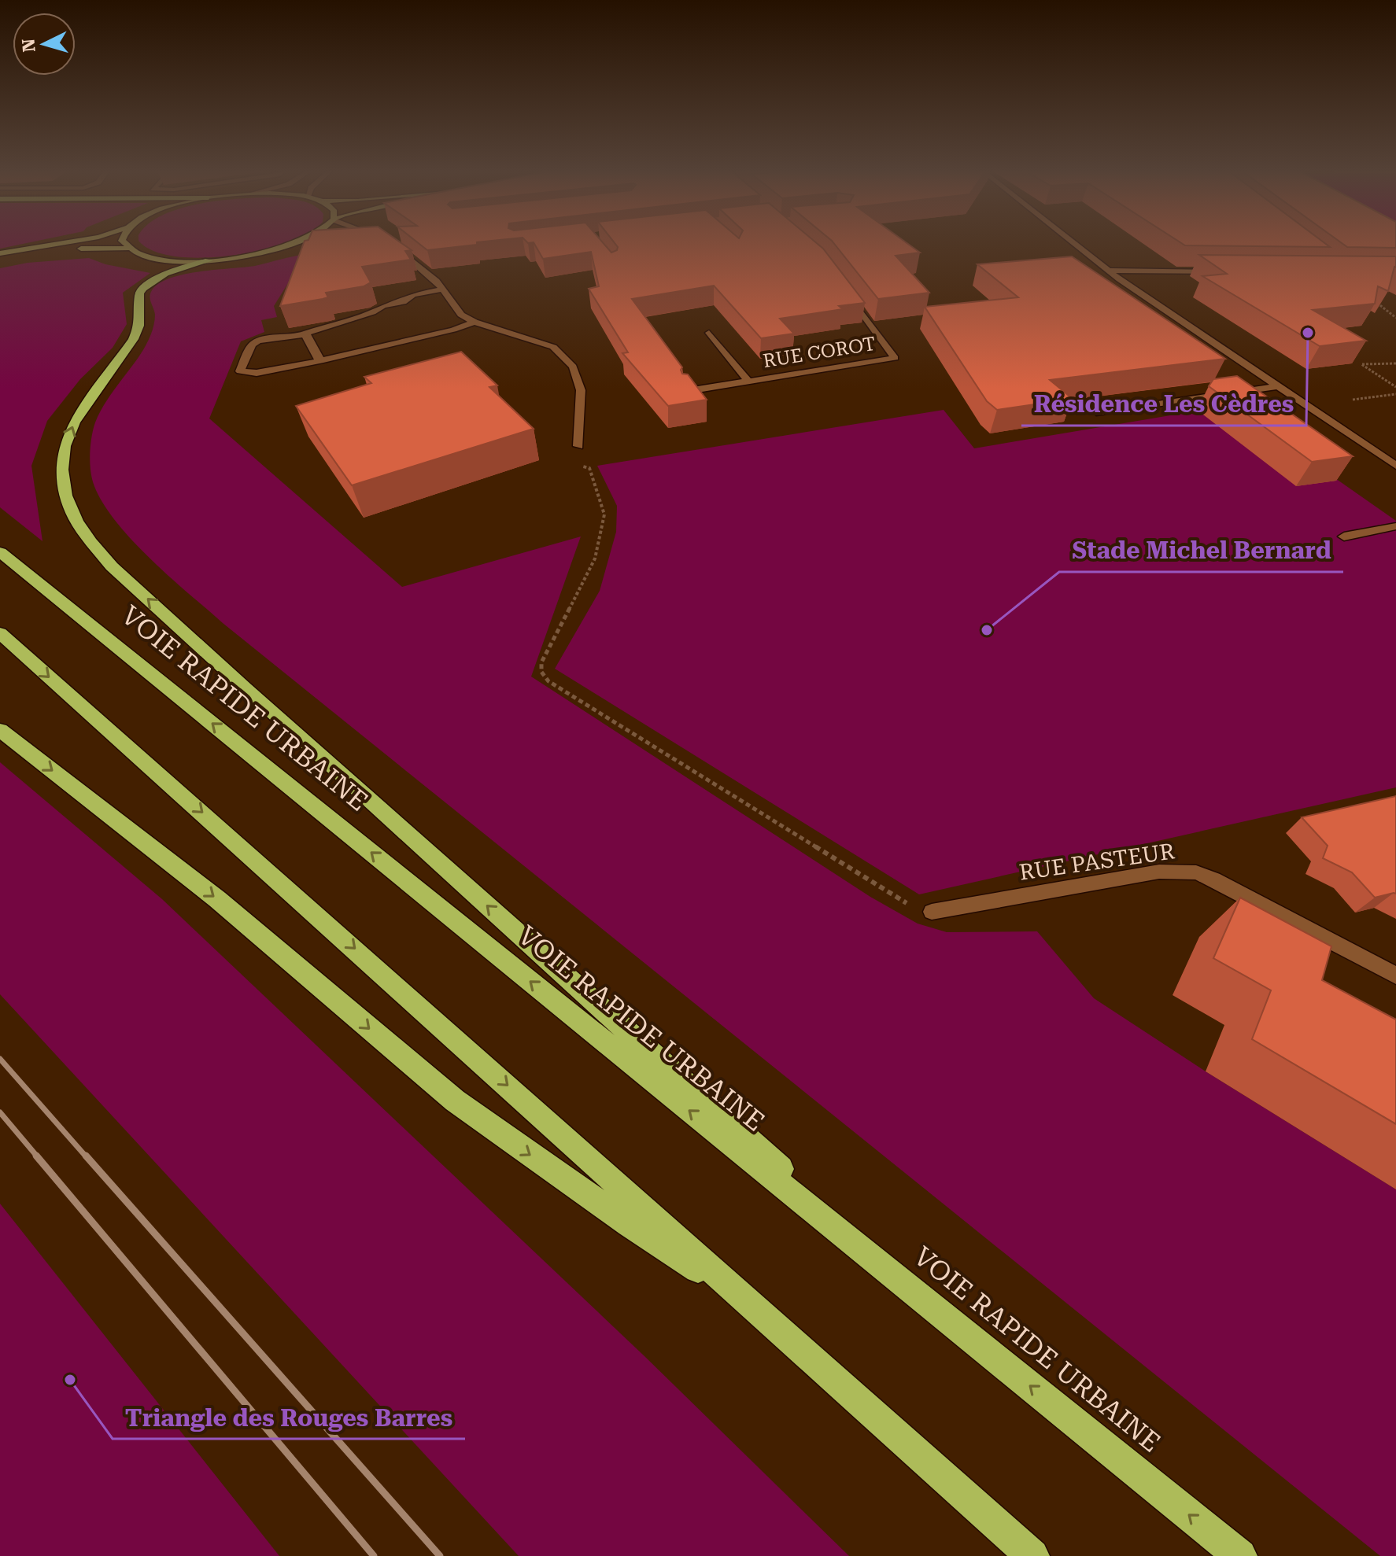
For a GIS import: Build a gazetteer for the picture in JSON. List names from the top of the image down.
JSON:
{
  "streets": {
    "highway": ["VOIE RAPIDE URBAINE"],
    "street": ["RUE COROT", "RUE PASTEUR"]
  },
  "places": ["Résidence Les Cèdres", "Stade Michel Bernard", "Triangle des Rouges Barres"],
  "north": "left"
}
